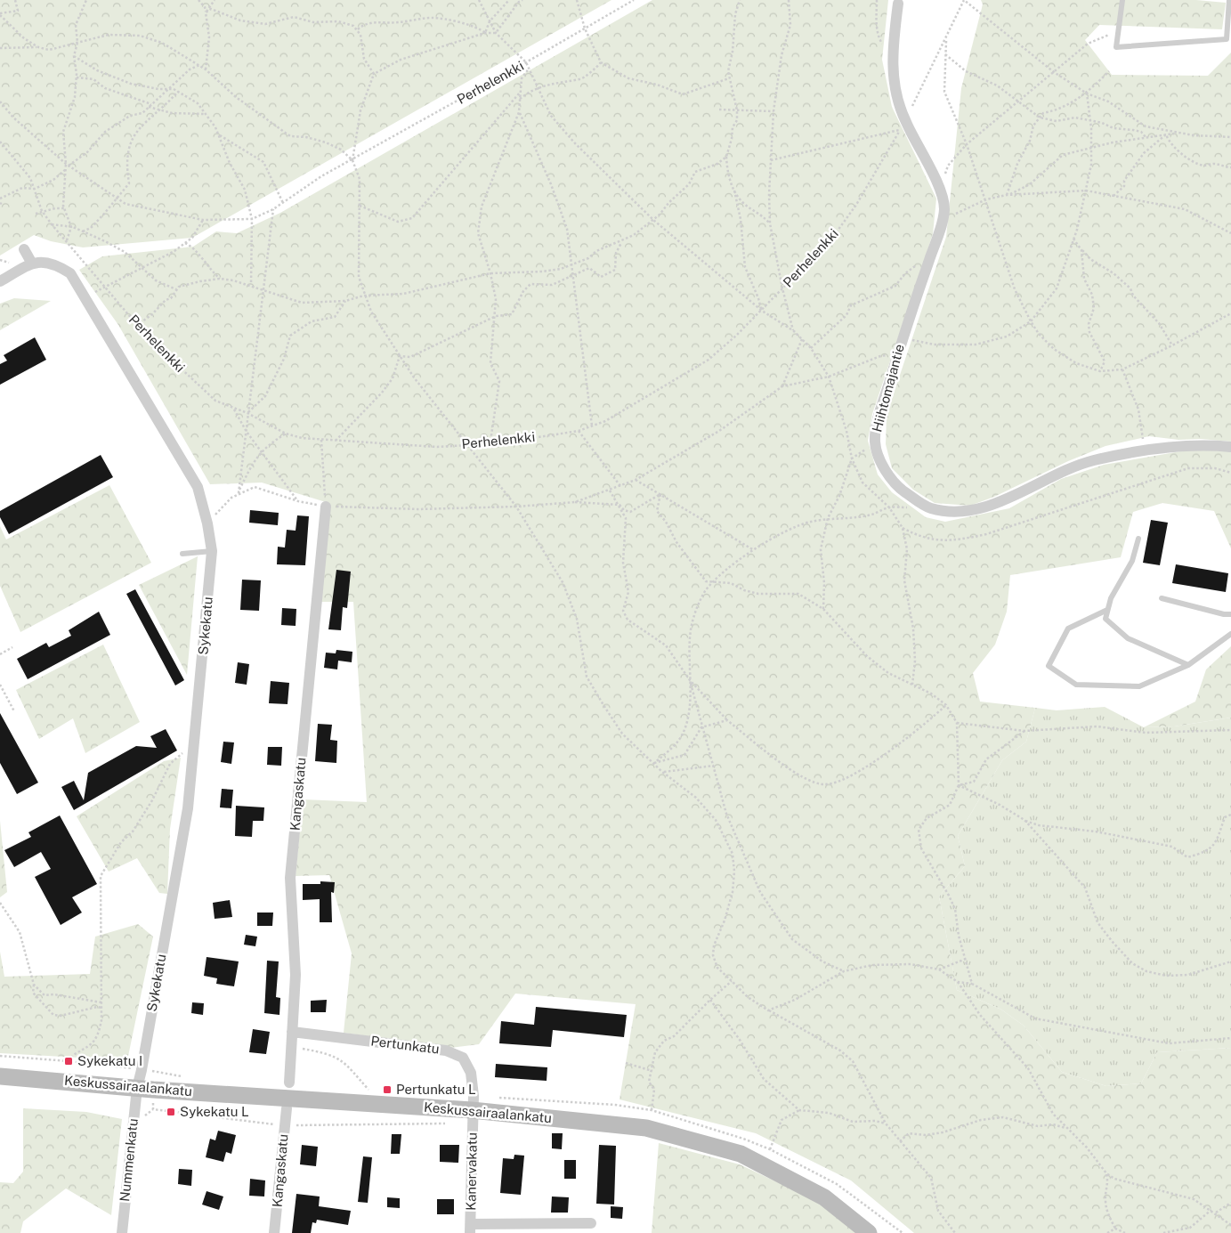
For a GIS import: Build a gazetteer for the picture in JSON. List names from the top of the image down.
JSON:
{
  "streets": {
    "street": [
      "Hiihtomajantie",
      "Sykekatu",
      "Kangaskatu",
      "Pertunkatu",
      "Keskussairaalankatu",
      "Nummenkatu",
      "Kanervakatu"
    ],
    "path": ["Perhelenkki"]
  },
  "crossings": [
    ["Perhelenkki", "Hiihtomajantie"],
    ["Sykekatu", "Keskussairaalankatu"],
    ["Sykekatu", "Nummenkatu"],
    ["Kangaskatu", "Pertunkatu"],
    ["Pertunkatu", "Keskussairaalankatu"],
    ["Pertunkatu", "Kanervakatu"],
    ["Keskussairaalankatu", "Nummenkatu"],
    ["Keskussairaalankatu", "Kanervakatu"]
  ],
  "places": {
    "transit": ["Sykekatu I", "Pertunkatu L", "Sykekatu L"]
  }
}
